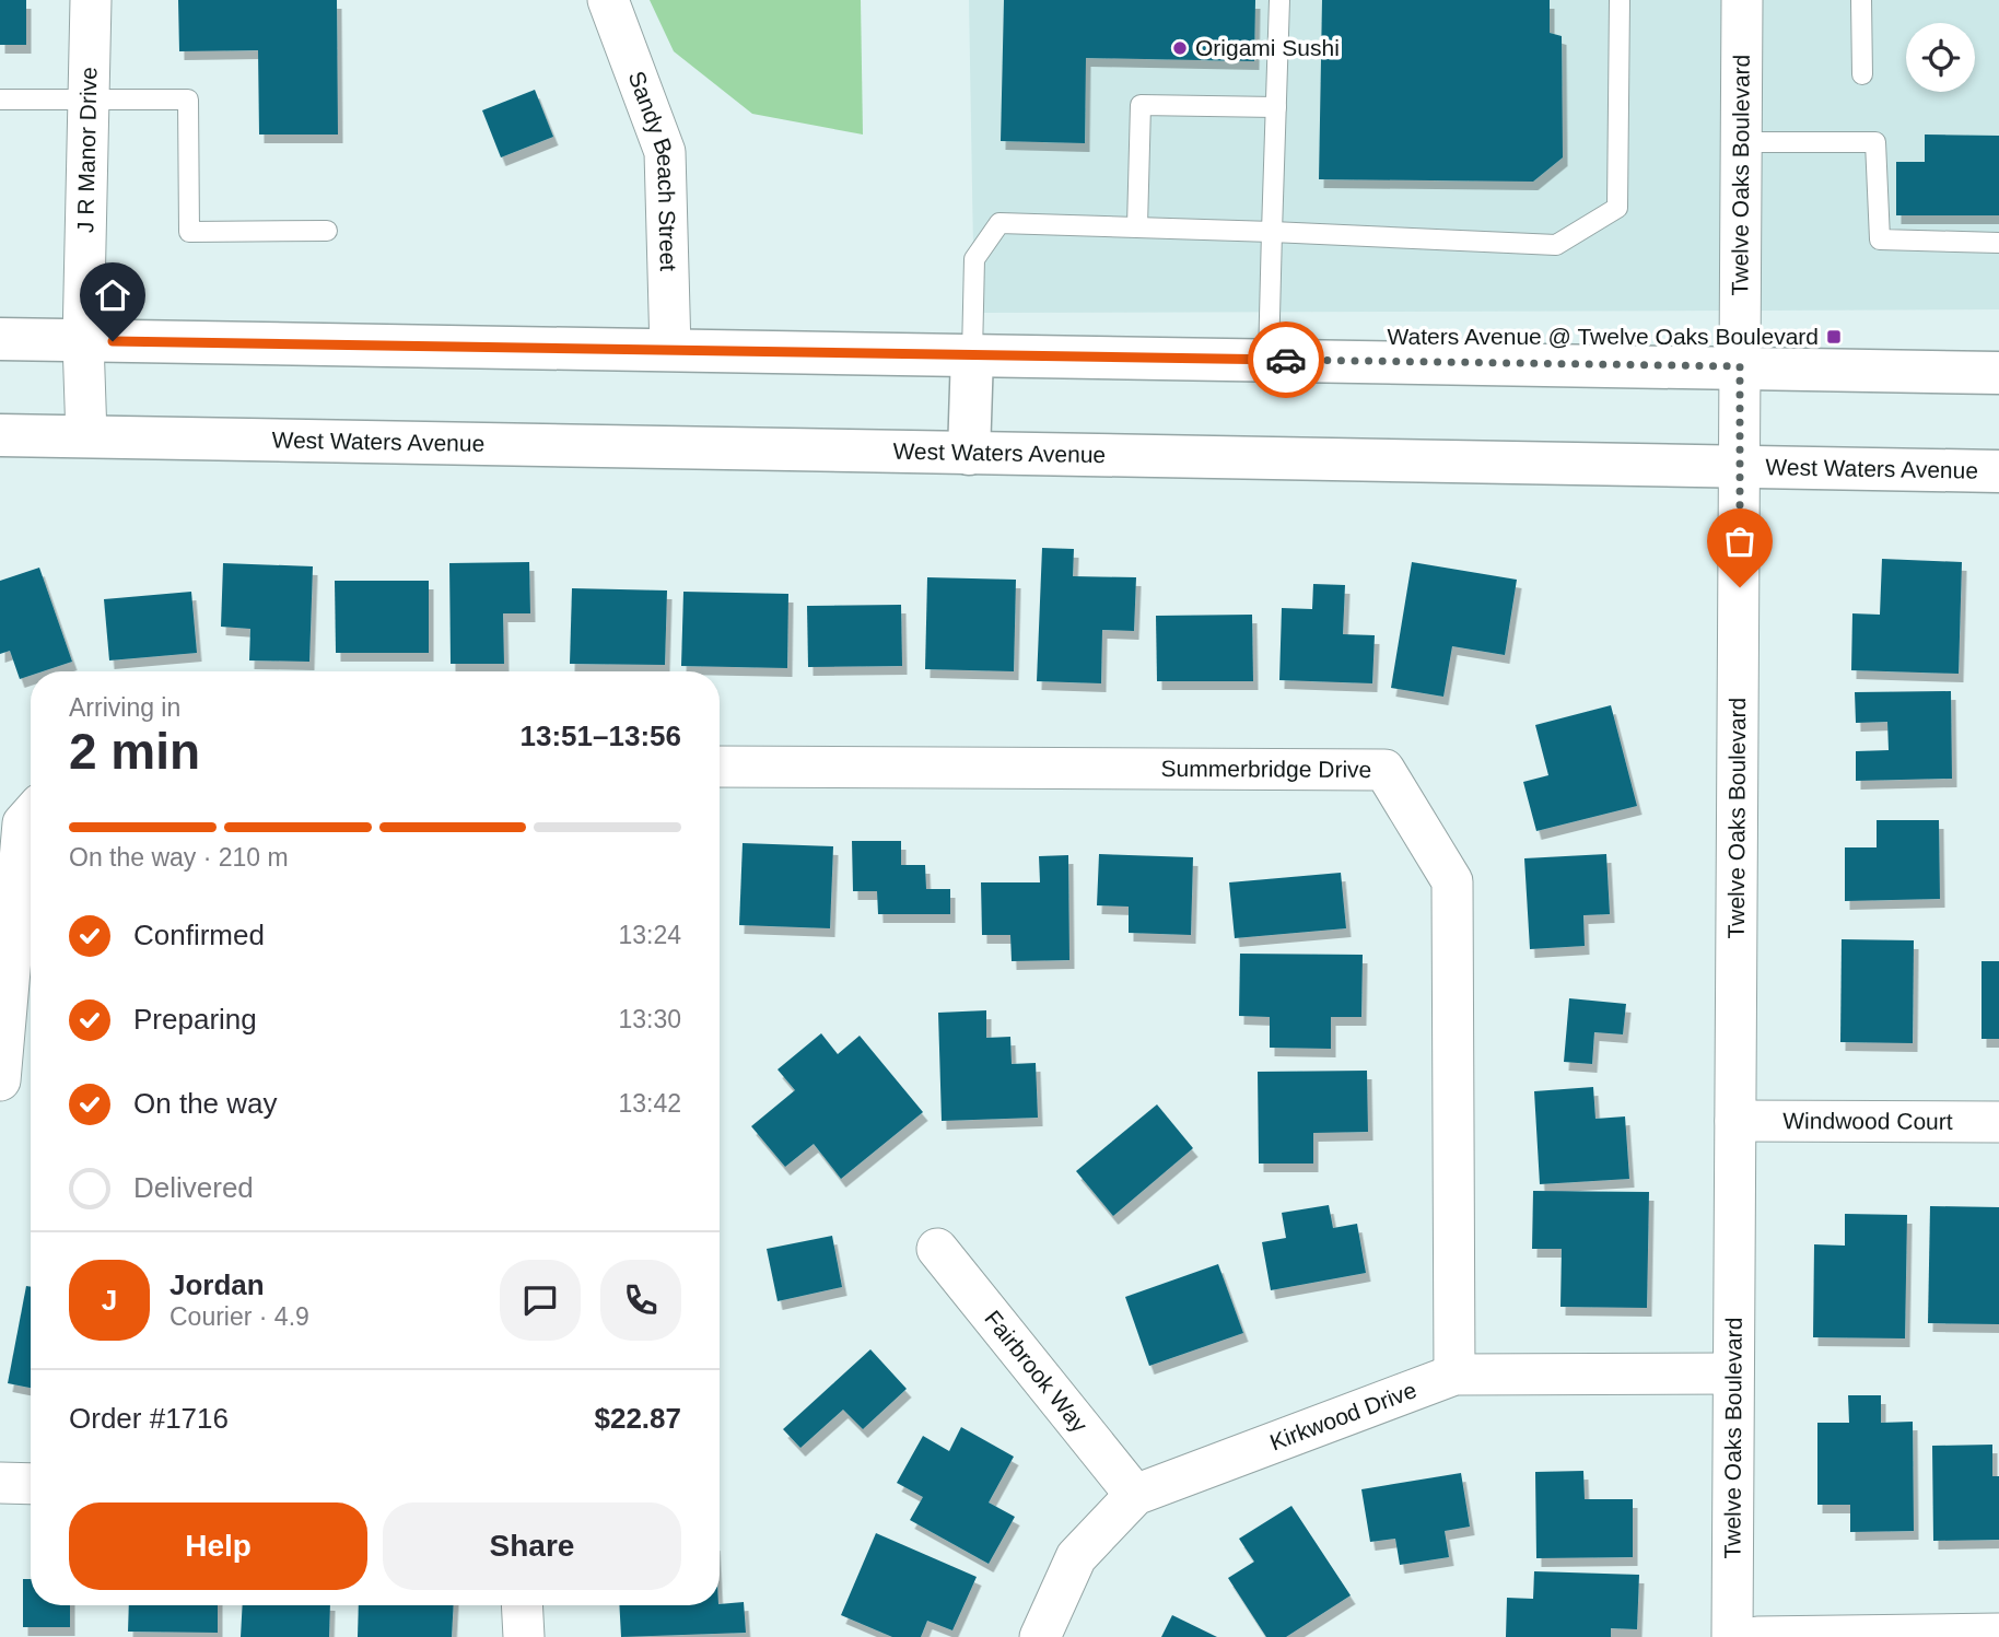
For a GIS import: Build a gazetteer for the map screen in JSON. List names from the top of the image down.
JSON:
{
  "streets": {
    "main road": ["West Waters Avenue"],
    "street": [
      "J R Manor Drive",
      "Sandy Beach Street",
      "Twelve Oaks Boulevard",
      "Summerbridge Drive",
      "Windwood Court",
      "Fairbrook Way",
      "Kirkwood Drive"
    ]
  },
  "crossings": [
    ["J R Manor Drive", "West Waters Avenue"],
    ["Twelve Oaks Boulevard", "West Waters Avenue"],
    ["Twelve Oaks Boulevard", "Windwood Court"],
    ["Twelve Oaks Boulevard", "Kirkwood Drive"],
    ["Summerbridge Drive", "Kirkwood Drive"],
    ["Fairbrook Way", "Kirkwood Drive"]
  ],
  "places": {
    "other": ["Origami Sushi"],
    "transit": ["Waters Avenue @ Twelve Oaks Boulevard"]
  },
  "page": {
    "heading": ["2 min", "Arriving in", "13:51–13:56"],
    "panel": [
      "Jordan",
      "Courier · 4.9",
      "Order #1716",
      "$22.87"
    ],
    "bar": "On the way · 210 m",
    "list": [
      ["Confirmed", "13:24"],
      ["Preparing", "13:30"],
      ["On the way", "13:42"],
      "Delivered"
    ],
    "round": "J",
    "buttons": ["Help", "Share"]
  }
}
